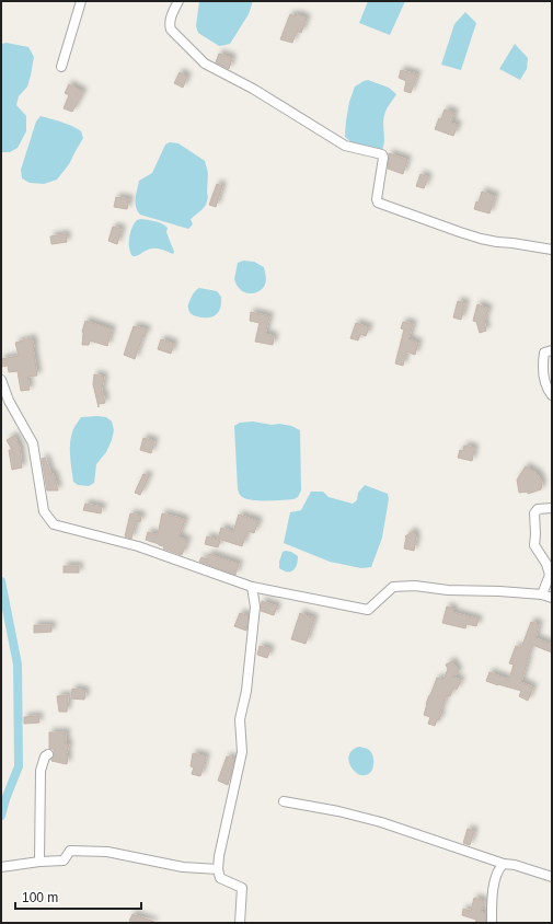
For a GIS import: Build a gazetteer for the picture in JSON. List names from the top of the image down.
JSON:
{
  "scale_bar": "100 m"
}
